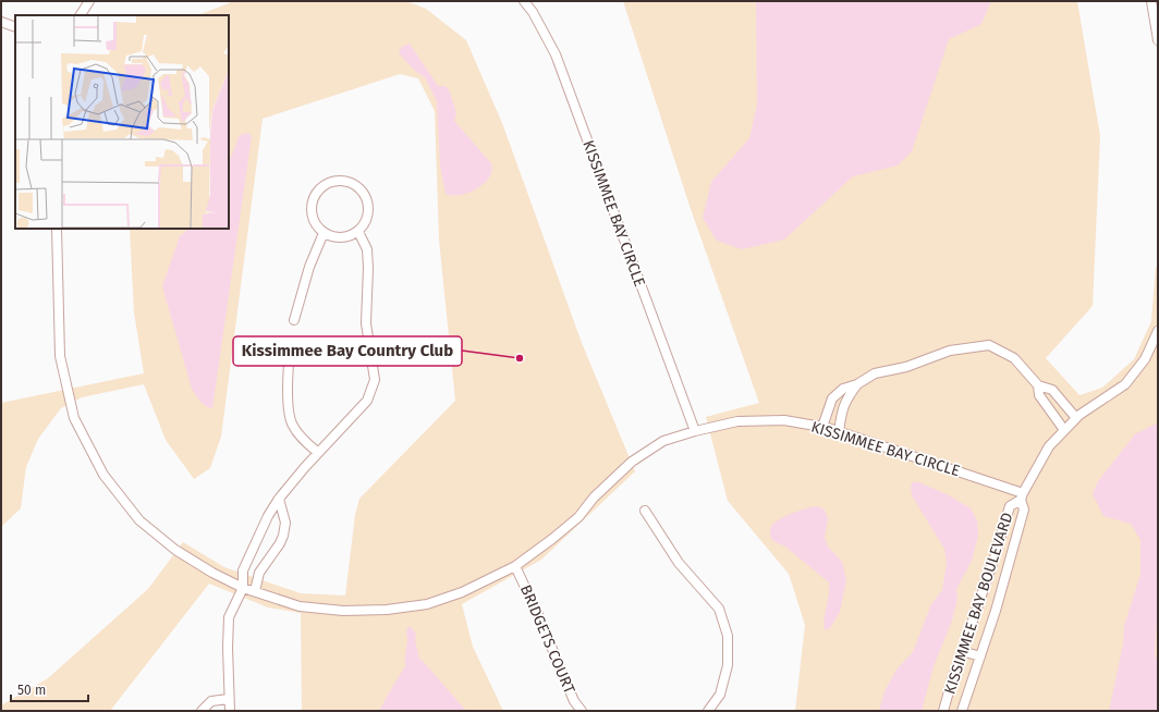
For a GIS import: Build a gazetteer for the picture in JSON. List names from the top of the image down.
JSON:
{
  "streets": {
    "street": ["KISSIMMEE BAY CIRCLE", "KISSIMMEE BAY BOULEVARD", "BRIDGETS COURT"]
  },
  "crossings": [
    ["KISSIMMEE BAY CIRCLE", "KISSIMMEE BAY BOULEVARD"],
    ["KISSIMMEE BAY CIRCLE", "BRIDGETS COURT"]
  ],
  "places": ["Kissimmee Bay Country Club"],
  "scale_bar": "50 m"
}
